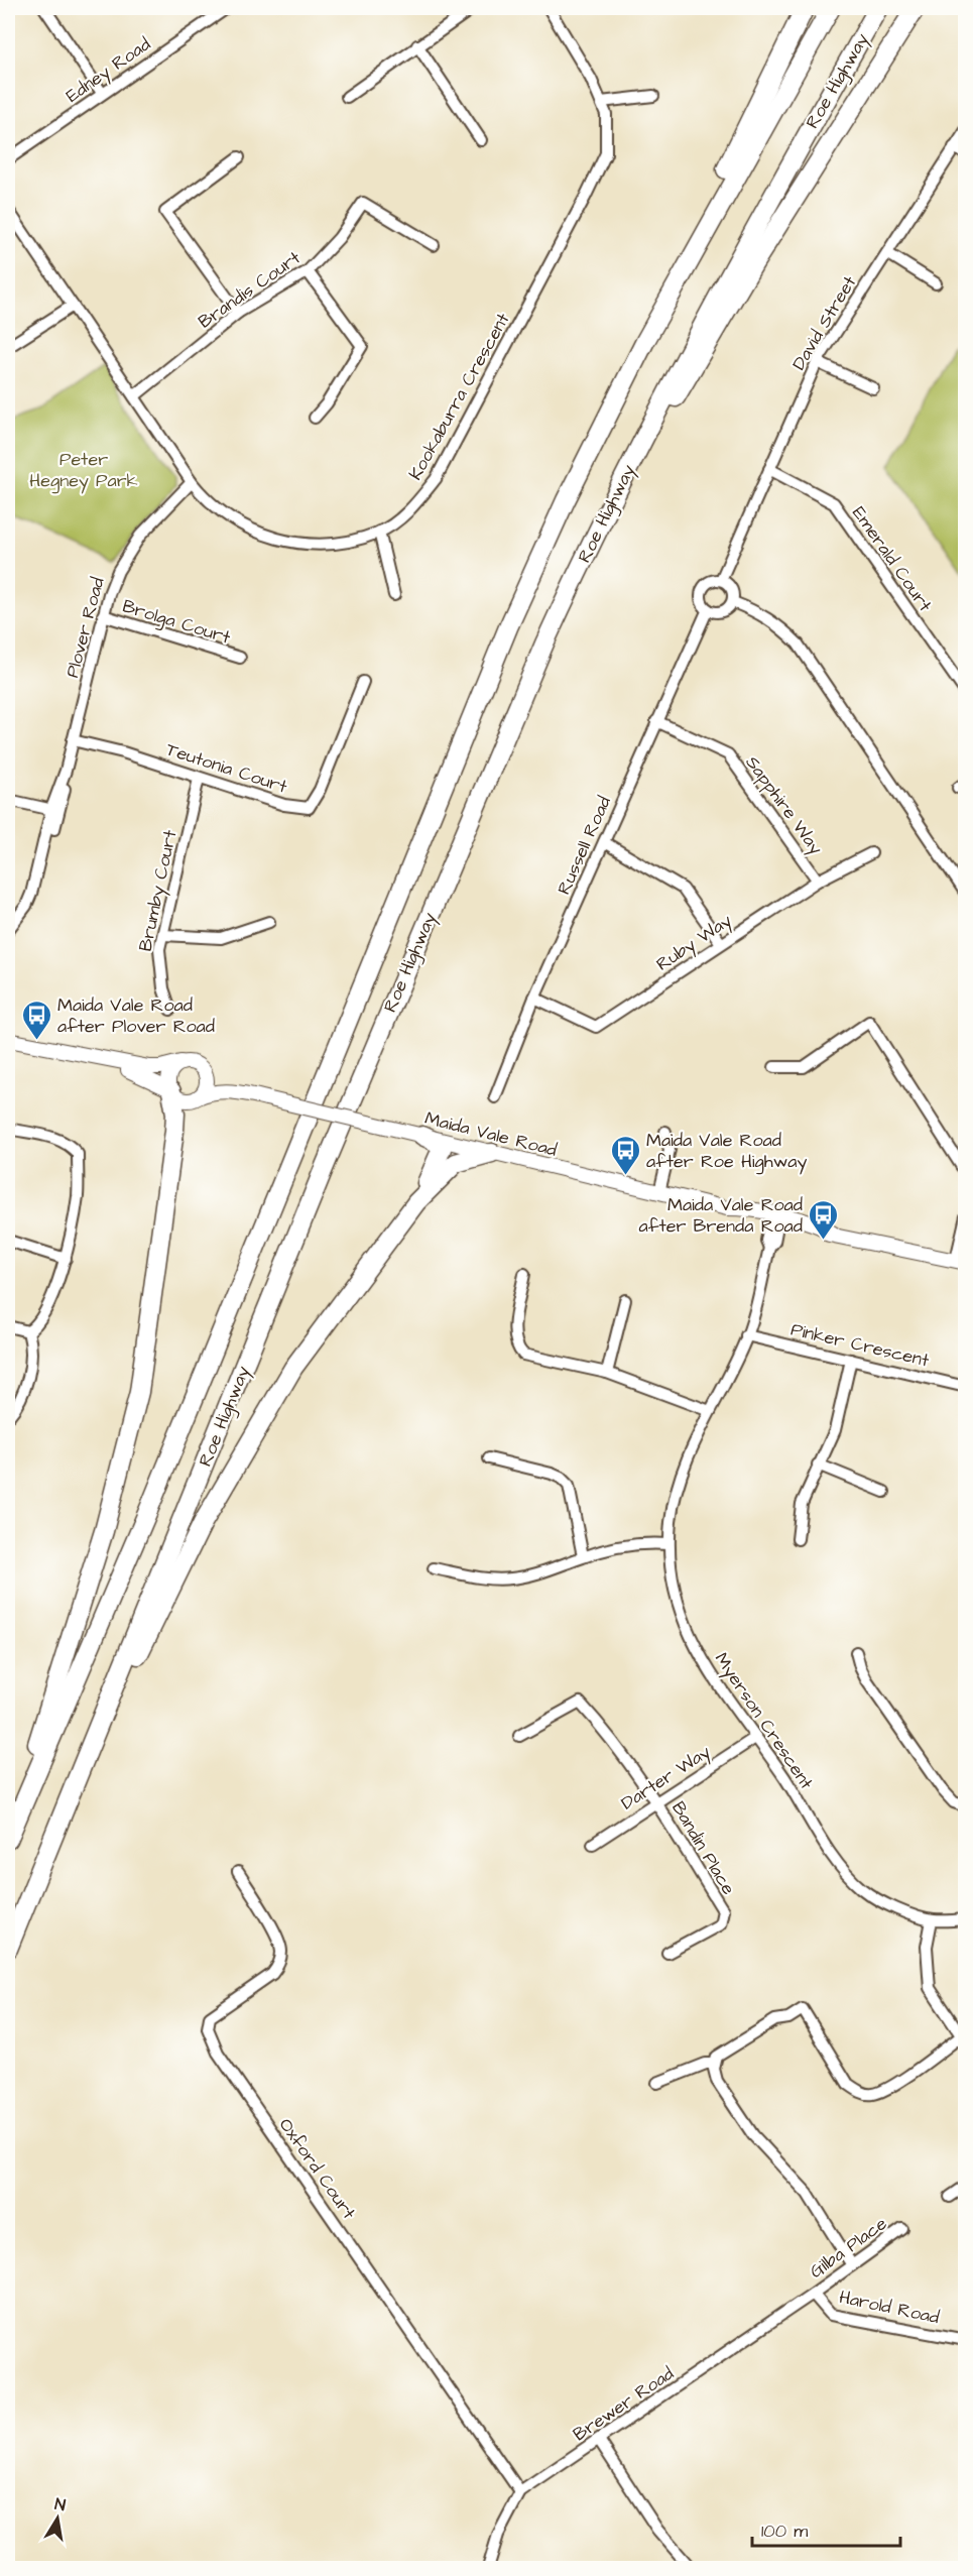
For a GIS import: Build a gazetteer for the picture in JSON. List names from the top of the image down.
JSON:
{
  "streets": {
    "highway": ["Roe Highway"],
    "main road": ["Maida Vale Road"],
    "street": [
      "Edney Road",
      "Brandis Court",
      "David Street",
      "Kookaburra Crescent",
      "Emerald Court",
      "Brolga Court",
      "Plover Road",
      "Teutonia Court",
      "Sapphire Way",
      "Russell Road",
      "Brumby Court",
      "Ruby Way",
      "Pinker Crescent",
      "Myerson Crescent",
      "Darter Way",
      "Bandin Place",
      "Oxford Court",
      "Gilba Place",
      "Harold Road",
      "Brewer Road"
    ]
  },
  "crossings": [
    ["Brandis Court", "Kookaburra Crescent"],
    ["David Street", "Emerald Court"],
    ["David Street", "Russell Road"],
    ["Kookaburra Crescent", "Plover Road"],
    ["Brolga Court", "Plover Road"],
    ["Plover Road", "Teutonia Court"],
    ["Teutonia Court", "Brumby Court"],
    ["Sapphire Way", "Russell Road"],
    ["Sapphire Way", "Ruby Way"],
    ["Russell Road", "Ruby Way"],
    ["Maida Vale Road", "Myerson Crescent"],
    ["Pinker Crescent", "Myerson Crescent"],
    ["Myerson Crescent", "Darter Way"],
    ["Darter Way", "Bandin Place"],
    ["Oxford Court", "Brewer Road"],
    ["Gilba Place", "Harold Road"],
    ["Gilba Place", "Brewer Road"],
    ["Harold Road", "Brewer Road"]
  ],
  "parks": ["Peter Hegney Park"],
  "places": {
    "bus stop": ["Maida Vale Road after Plover Road", "Maida Vale Road after Roe Highway", "Maida Vale Road after Brenda Road"]
  },
  "scale_bar": "100 m",
  "north": "top"
}
